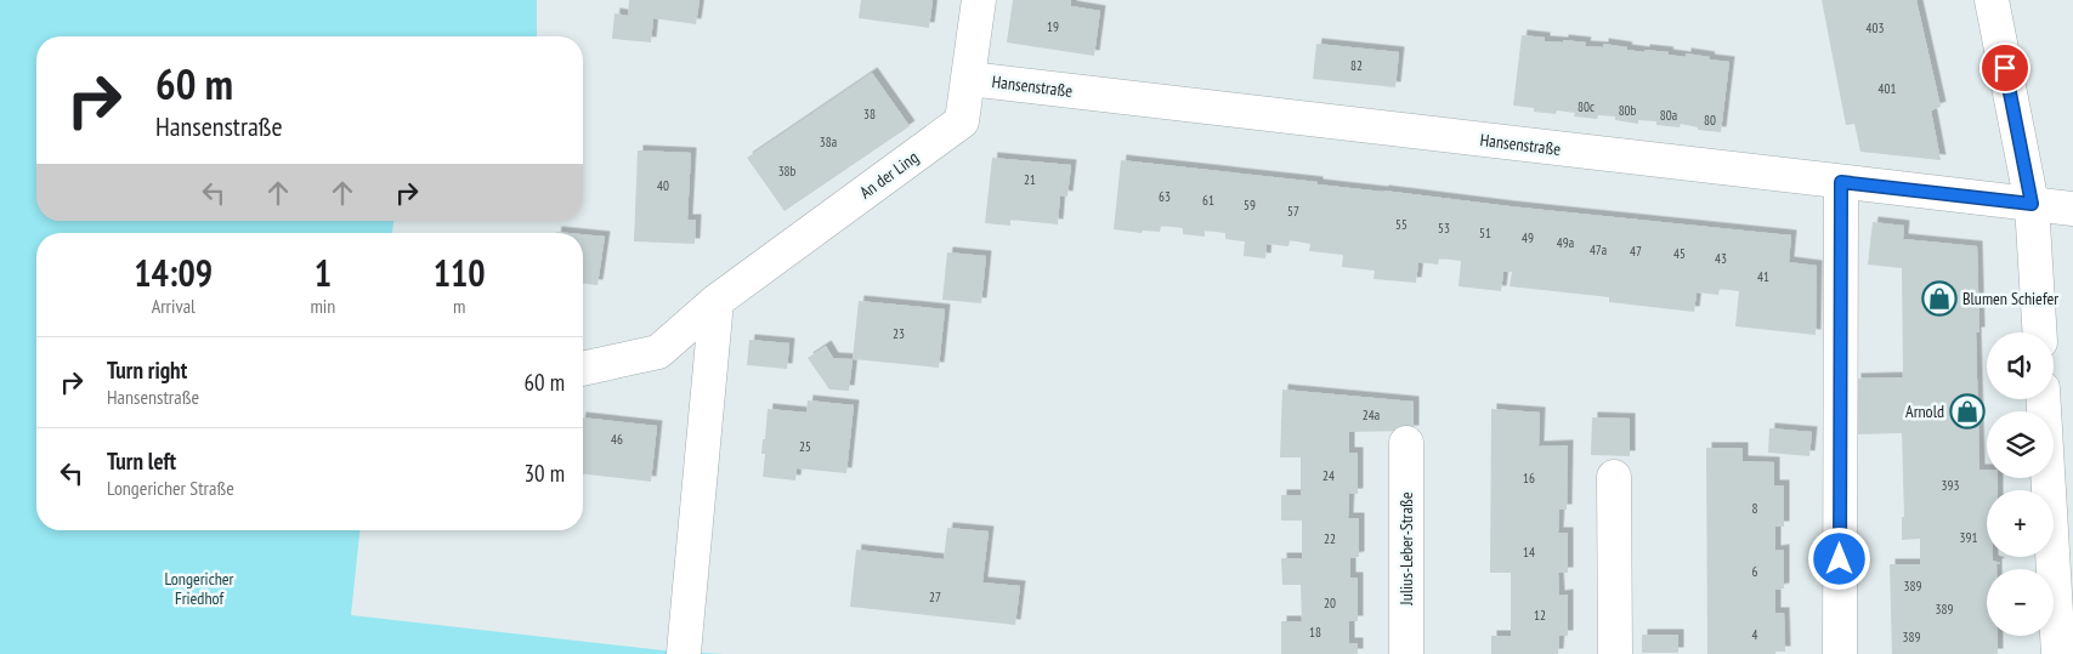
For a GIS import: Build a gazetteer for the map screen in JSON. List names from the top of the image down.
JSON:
{
  "streets": {
    "street": ["Hansenstraße", "An der Ling", "Julius-Leber-Straße"]
  },
  "crossings": [
    ["Hansenstraße", "An der Ling"]
  ],
  "parks": ["Longericher Friedhof"],
  "places": {
    "shop": ["Blumen Schiefer", "Arnold"]
  },
  "house_numbers": [
    "19",
    "403",
    "82",
    "401",
    "80c",
    "80b",
    "38",
    "80a",
    "80",
    "38a",
    "38b",
    "21",
    "40",
    "63",
    "61",
    "59",
    "57",
    "55",
    "53",
    "51",
    "49",
    "49a",
    "47a",
    "47",
    "45",
    "43",
    "41",
    "23",
    "24a",
    "46",
    "25",
    "24",
    "16",
    "393",
    "8",
    "391",
    "22",
    "14",
    "6",
    "389",
    "27",
    "20",
    "389",
    "12",
    "18",
    "4",
    "389"
  ],
  "page": {
    "turn": ["60 m", "Hansenstraße"],
    "eta": [
      "14:09",
      "Arrival",
      "1",
      "min",
      "110",
      "m"
    ],
    "map_buttons": ["+", "−"],
    "list": [
      {
        "name": "Turn right",
        "note": "Hansenstraße",
        "value": "60 m"
      },
      {
        "name": "Turn left",
        "note": "Longericher Straße",
        "value": "30 m"
      }
    ]
  }
}
